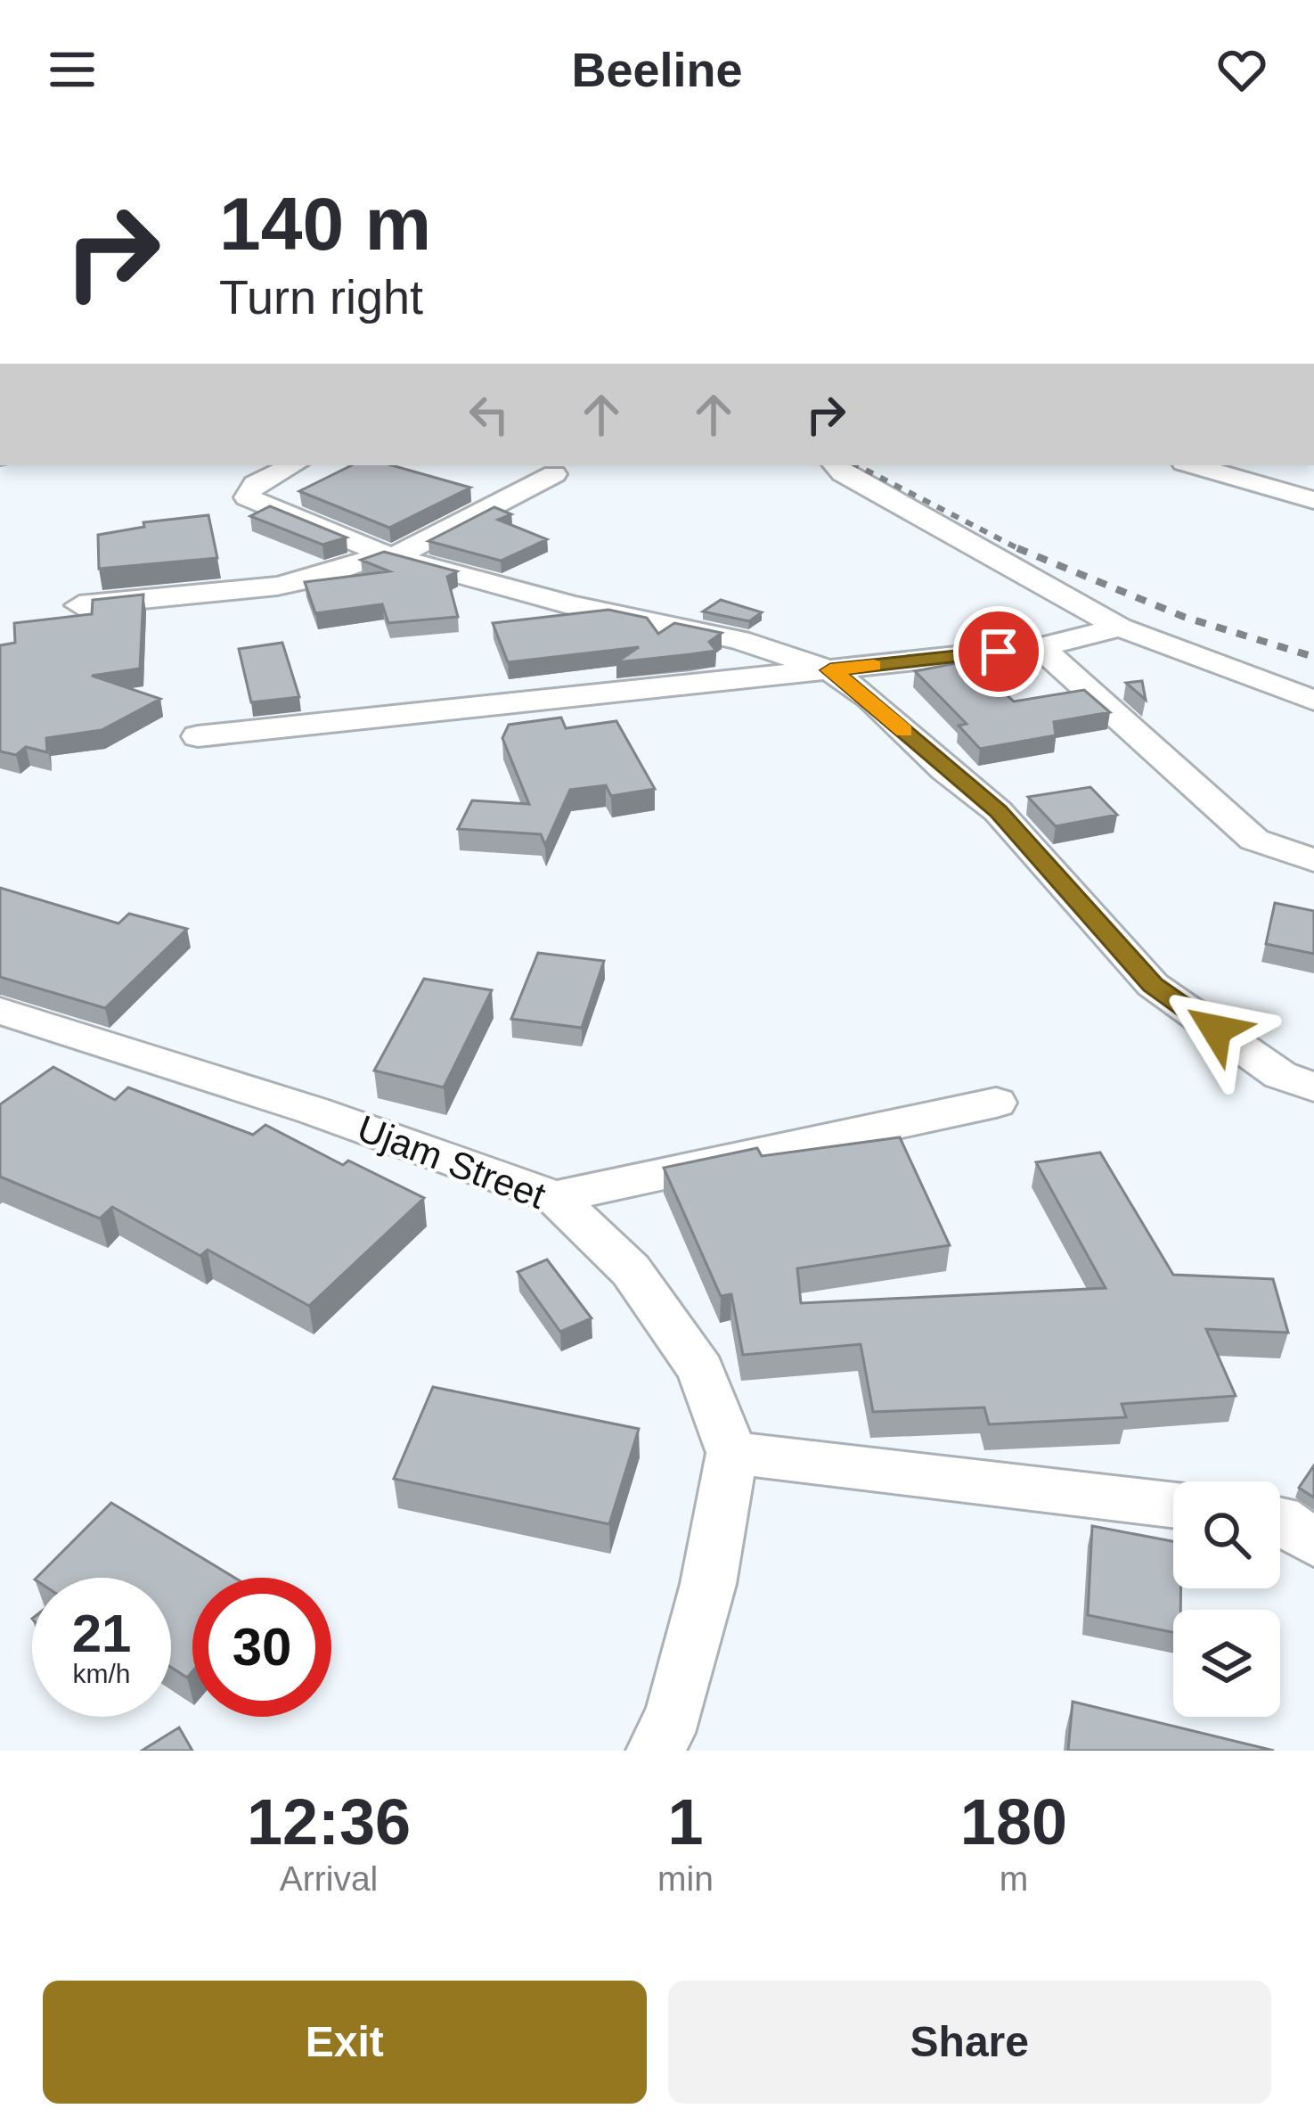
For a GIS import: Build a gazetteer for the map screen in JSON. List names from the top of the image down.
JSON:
{
  "streets": {
    "street": ["Ujam Street"]
  },
  "page": {
    "header": "Beeline",
    "turn": ["140 m", "Turn right"],
    "speed": "21 km/h",
    "limit": "30",
    "eta": [
      "12:36",
      "Arrival",
      "1",
      "min",
      "180",
      "m"
    ],
    "buttons": ["Exit", "Share"]
  }
}
